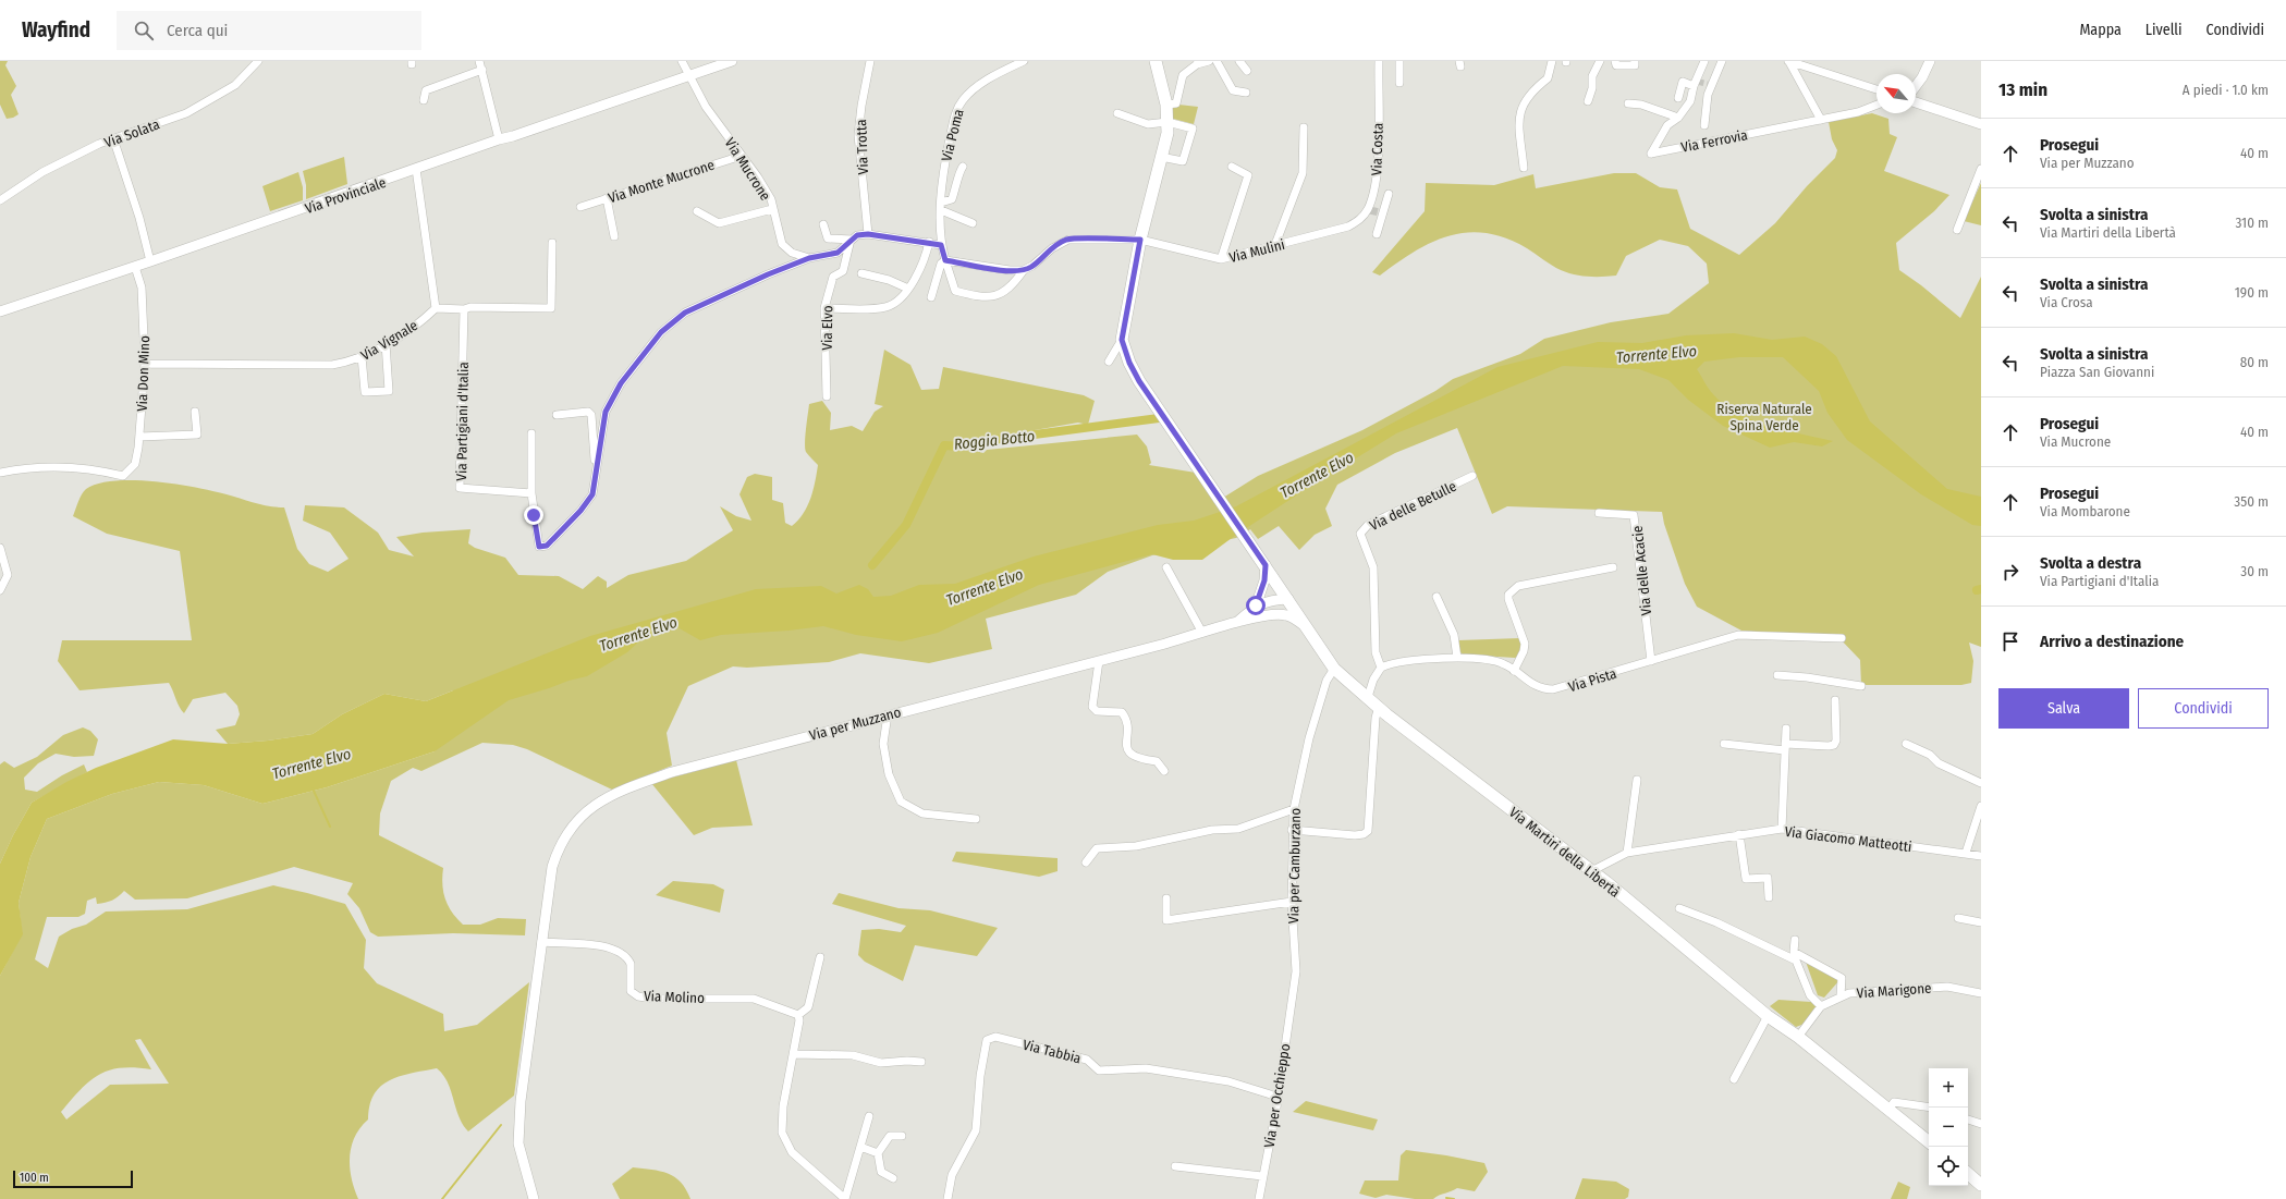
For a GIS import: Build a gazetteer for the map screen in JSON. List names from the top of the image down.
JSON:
{
  "streets": {
    "main road": ["Via Martiri della Libertà"],
    "street": [
      "Via Solata",
      "Via Poma",
      "Via Ferrovia",
      "Via Trotta",
      "Via Costa",
      "Via Mucrone",
      "Via Monte Mucrone",
      "Via Provinciale",
      "Via Mulini",
      "Via Elvo",
      "Via Vignale",
      "Via Don Mino",
      "Via Partigiani d'Italia",
      "Via delle Betulle",
      "Via delle Acacie",
      "Via Pista",
      "Via per Muzzano",
      "Via Giacomo Matteotti",
      "Via per Camburzano",
      "Via Marigone",
      "Via Molino",
      "Via Tabbia",
      "Via per Occhieppo"
    ]
  },
  "crossings": [
    ["Via Poma", "Via Mulini"],
    ["Via Costa", "Via Mulini"],
    ["Via Mucrone", "Via Monte Mucrone"],
    ["Via Mucrone", "Via Provinciale"],
    ["Via Provinciale", "Via Don Mino"],
    ["Via Vignale", "Via Don Mino"],
    ["Via delle Betulle", "Via Pista"],
    ["Via delle Acacie", "Via Pista"],
    ["Via per Muzzano", "Via Martiri della Libertà"],
    ["Via per Muzzano", "Via Molino"],
    ["Via Giacomo Matteotti", "Via Martiri della Libertà"],
    ["Via Martiri della Libertà", "Via per Camburzano"],
    ["Via Martiri della Libertà", "Via Marigone"],
    ["Via per Camburzano", "Via per Occhieppo"],
    ["Via Tabbia", "Via per Occhieppo"]
  ],
  "water": ["Torrente Elvo", "Roggia Botto"],
  "parks": ["Riserva Naturale Spina Verde"],
  "scale_bar": "100 m",
  "north": "top left",
  "page": {
    "header": "Wayfind",
    "search": "Cerca qui",
    "nav": ["Mappa", "Livelli", "Condividi"],
    "heading": ["13 min", "A piedi · 1.0 km"],
    "list": [
      ["Prosegui", "Via per Muzzano", "40 m"],
      ["Svolta a sinistra", "Via Martiri della Libertà", "310 m"],
      ["Svolta a sinistra", "Via Crosa", "190 m"],
      ["Svolta a sinistra", "Piazza San Giovanni", "80 m"],
      ["Prosegui", "Via Mucrone", "40 m"],
      ["Prosegui", "Via Mombarone", "350 m"],
      ["Svolta a destra", "Via Partigiani d'Italia", "30 m"],
      "Arrivo a destinazione"
    ],
    "buttons": ["Salva", "Condividi"],
    "map_buttons": ["+", "−"],
    "scale": "100 m"
  }
}
